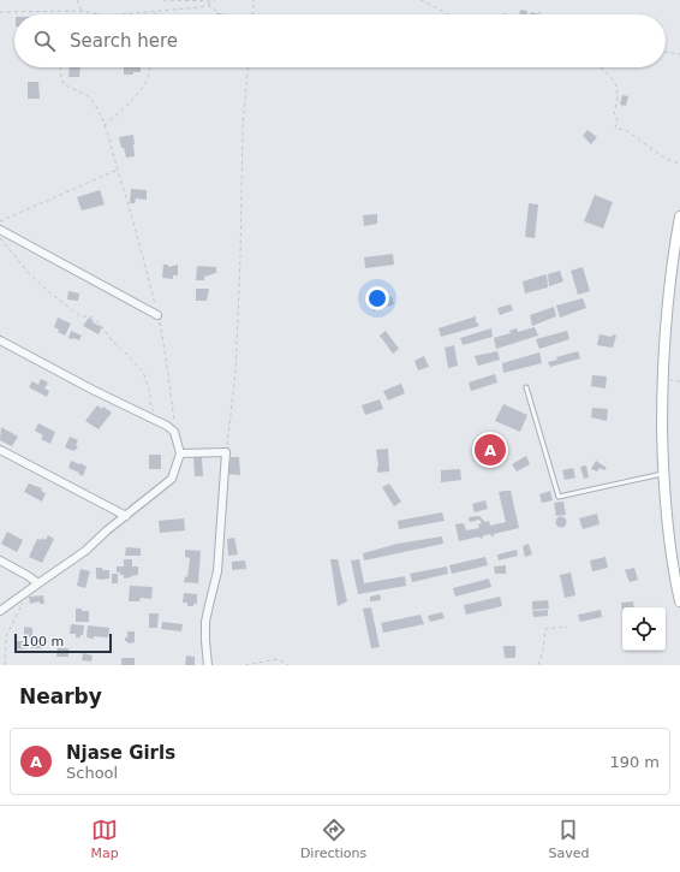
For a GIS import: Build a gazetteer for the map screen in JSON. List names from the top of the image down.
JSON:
{
  "scale_bar": "100 m",
  "page": {
    "search": "Search here",
    "pins": "A",
    "scale": "100 m",
    "heading": "Nearby",
    "list": [
      {
        "mark": "A",
        "name": "Njase Girls",
        "note": "School",
        "value": "190 m"
      }
    ],
    "nav": ["Map", "Directions", "Saved"]
  }
}
